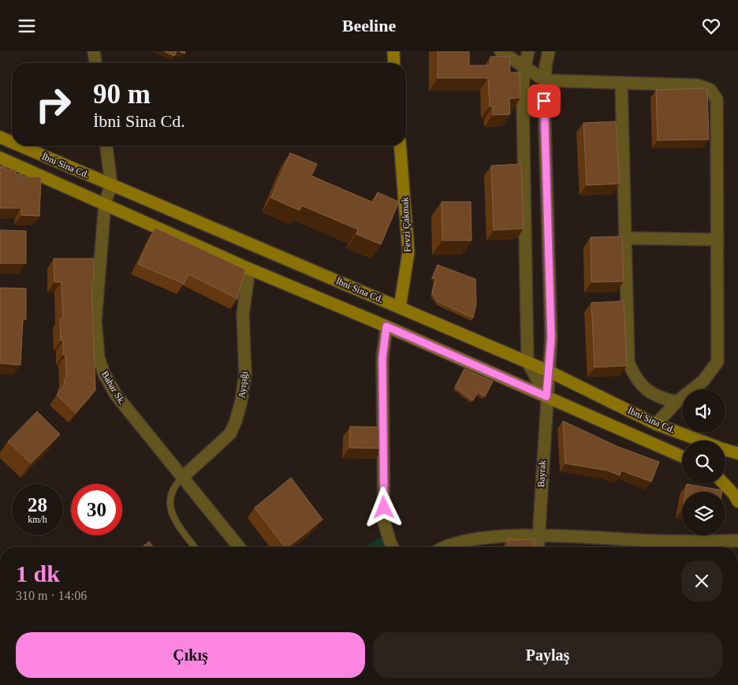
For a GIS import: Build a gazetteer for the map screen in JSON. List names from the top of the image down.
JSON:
{
  "streets": {
    "main road": ["İbni Sina Cd.", "Fevzi Çakmak"],
    "street": ["Ayışığı", "Bahar Sk.", "Bayrak"]
  },
  "crossings": [
    ["İbni Sina Cd.", "Fevzi Çakmak"],
    ["İbni Sina Cd.", "Ayışığı"],
    ["İbni Sina Cd.", "Bahar Sk."],
    ["İbni Sina Cd.", "Bayrak"],
    ["Ayışığı", "Bahar Sk."]
  ],
  "page": {
    "header": "Beeline",
    "turn": ["90 m", "İbni Sina Cd."],
    "speed": "28 km/h",
    "limit": "30",
    "heading": ["1 dk", "310 m · 14:06"],
    "buttons": ["Çıkış", "Paylaş"]
  }
}
